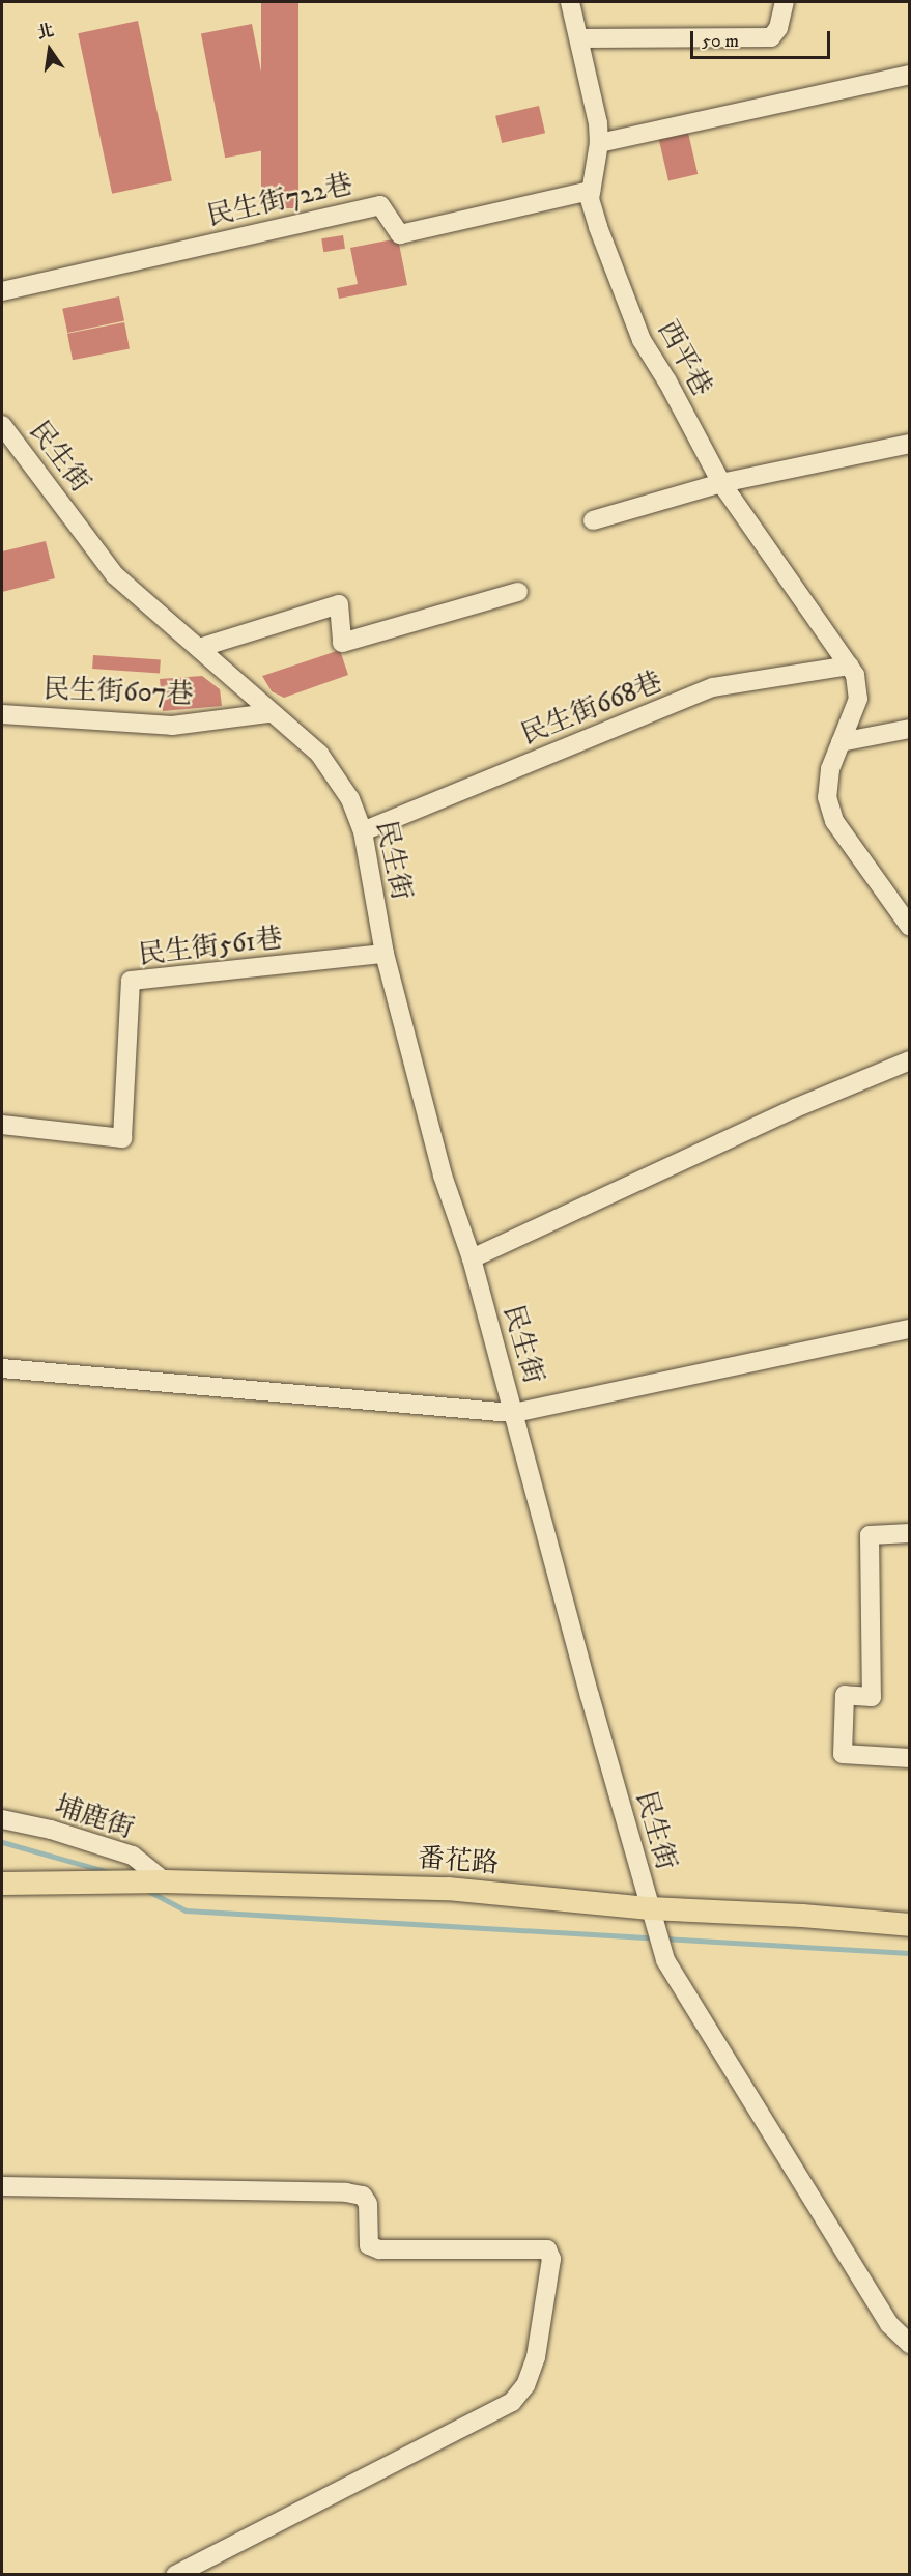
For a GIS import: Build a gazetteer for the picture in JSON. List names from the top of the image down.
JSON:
{
  "streets": {
    "main road": ["番花路"],
    "street": [
      "民生街722巷",
      "西平巷",
      "民生街",
      "民生街607巷",
      "民生街668巷",
      "民生街561巷",
      "埔鹿街"
    ]
  },
  "crossings": [
    ["民生街722巷", "西平巷"],
    ["西平巷", "民生街668巷"],
    ["民生街", "民生街607巷"],
    ["民生街", "民生街668巷"],
    ["民生街", "民生街561巷"],
    ["民生街", "番花路"],
    ["埔鹿街", "番花路"]
  ],
  "scale_bar": "50 m",
  "north": "top"
}
